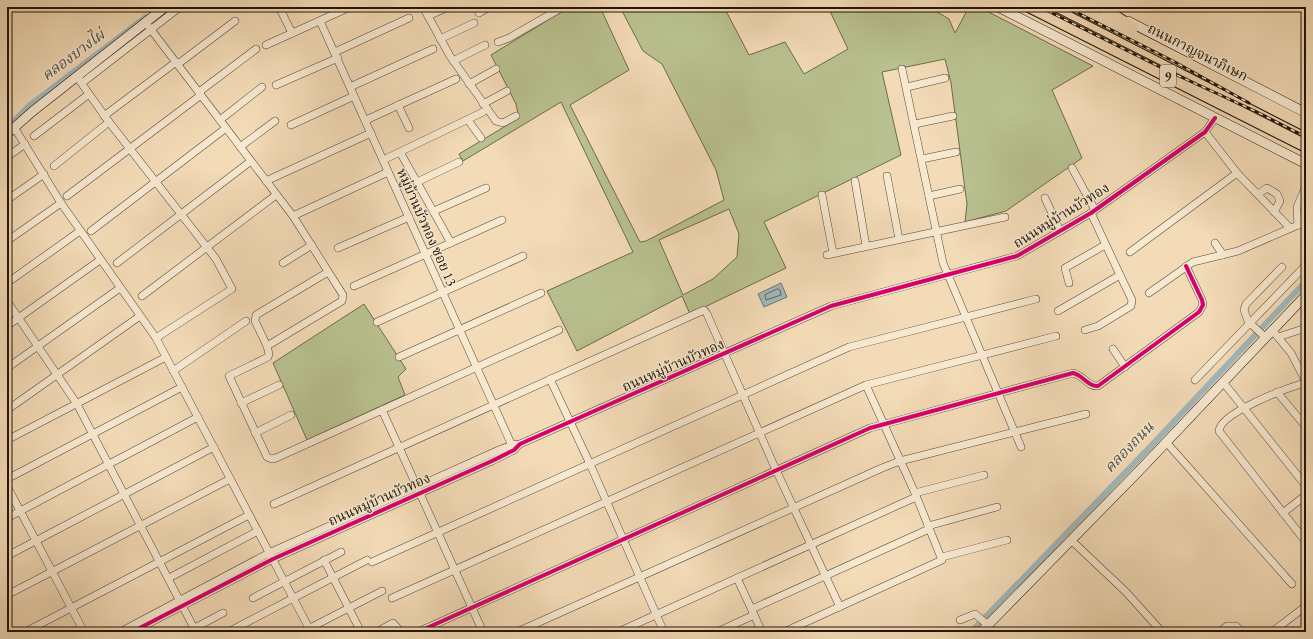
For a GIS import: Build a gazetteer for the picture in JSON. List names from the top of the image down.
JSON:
{
  "streets": {
    "highway": ["ถนนกาญจนาภิเษก", "9"],
    "street": ["ถนนหมู่บ้านบัวทอง", "หมู่บ้านบัวทอง ซอย 13"]
  },
  "crossings": [
    ["ถนนหมู่บ้านบัวทอง", "หมู่บ้านบัวทอง ซอย 13"]
  ],
  "water": ["คลองบางไผ่", "คลองถนน"]
}
